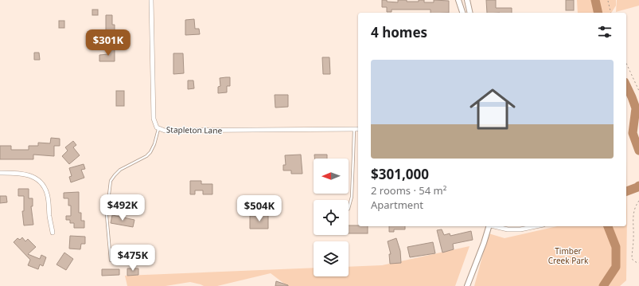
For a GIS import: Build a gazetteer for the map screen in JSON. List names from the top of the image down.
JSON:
{
  "streets": {
    "street": ["Stapleton Lane"]
  },
  "parks": ["Timber Creek Park"],
  "north": "left",
  "page": {
    "heading": "4 homes",
    "price": [
      "$301K",
      "$492K",
      "$504K",
      "$475K"
    ],
    "list": [
      {
        "name": "$301,000",
        "note": "2 rooms · 54 m² · Apartment"
      }
    ]
  }
}
